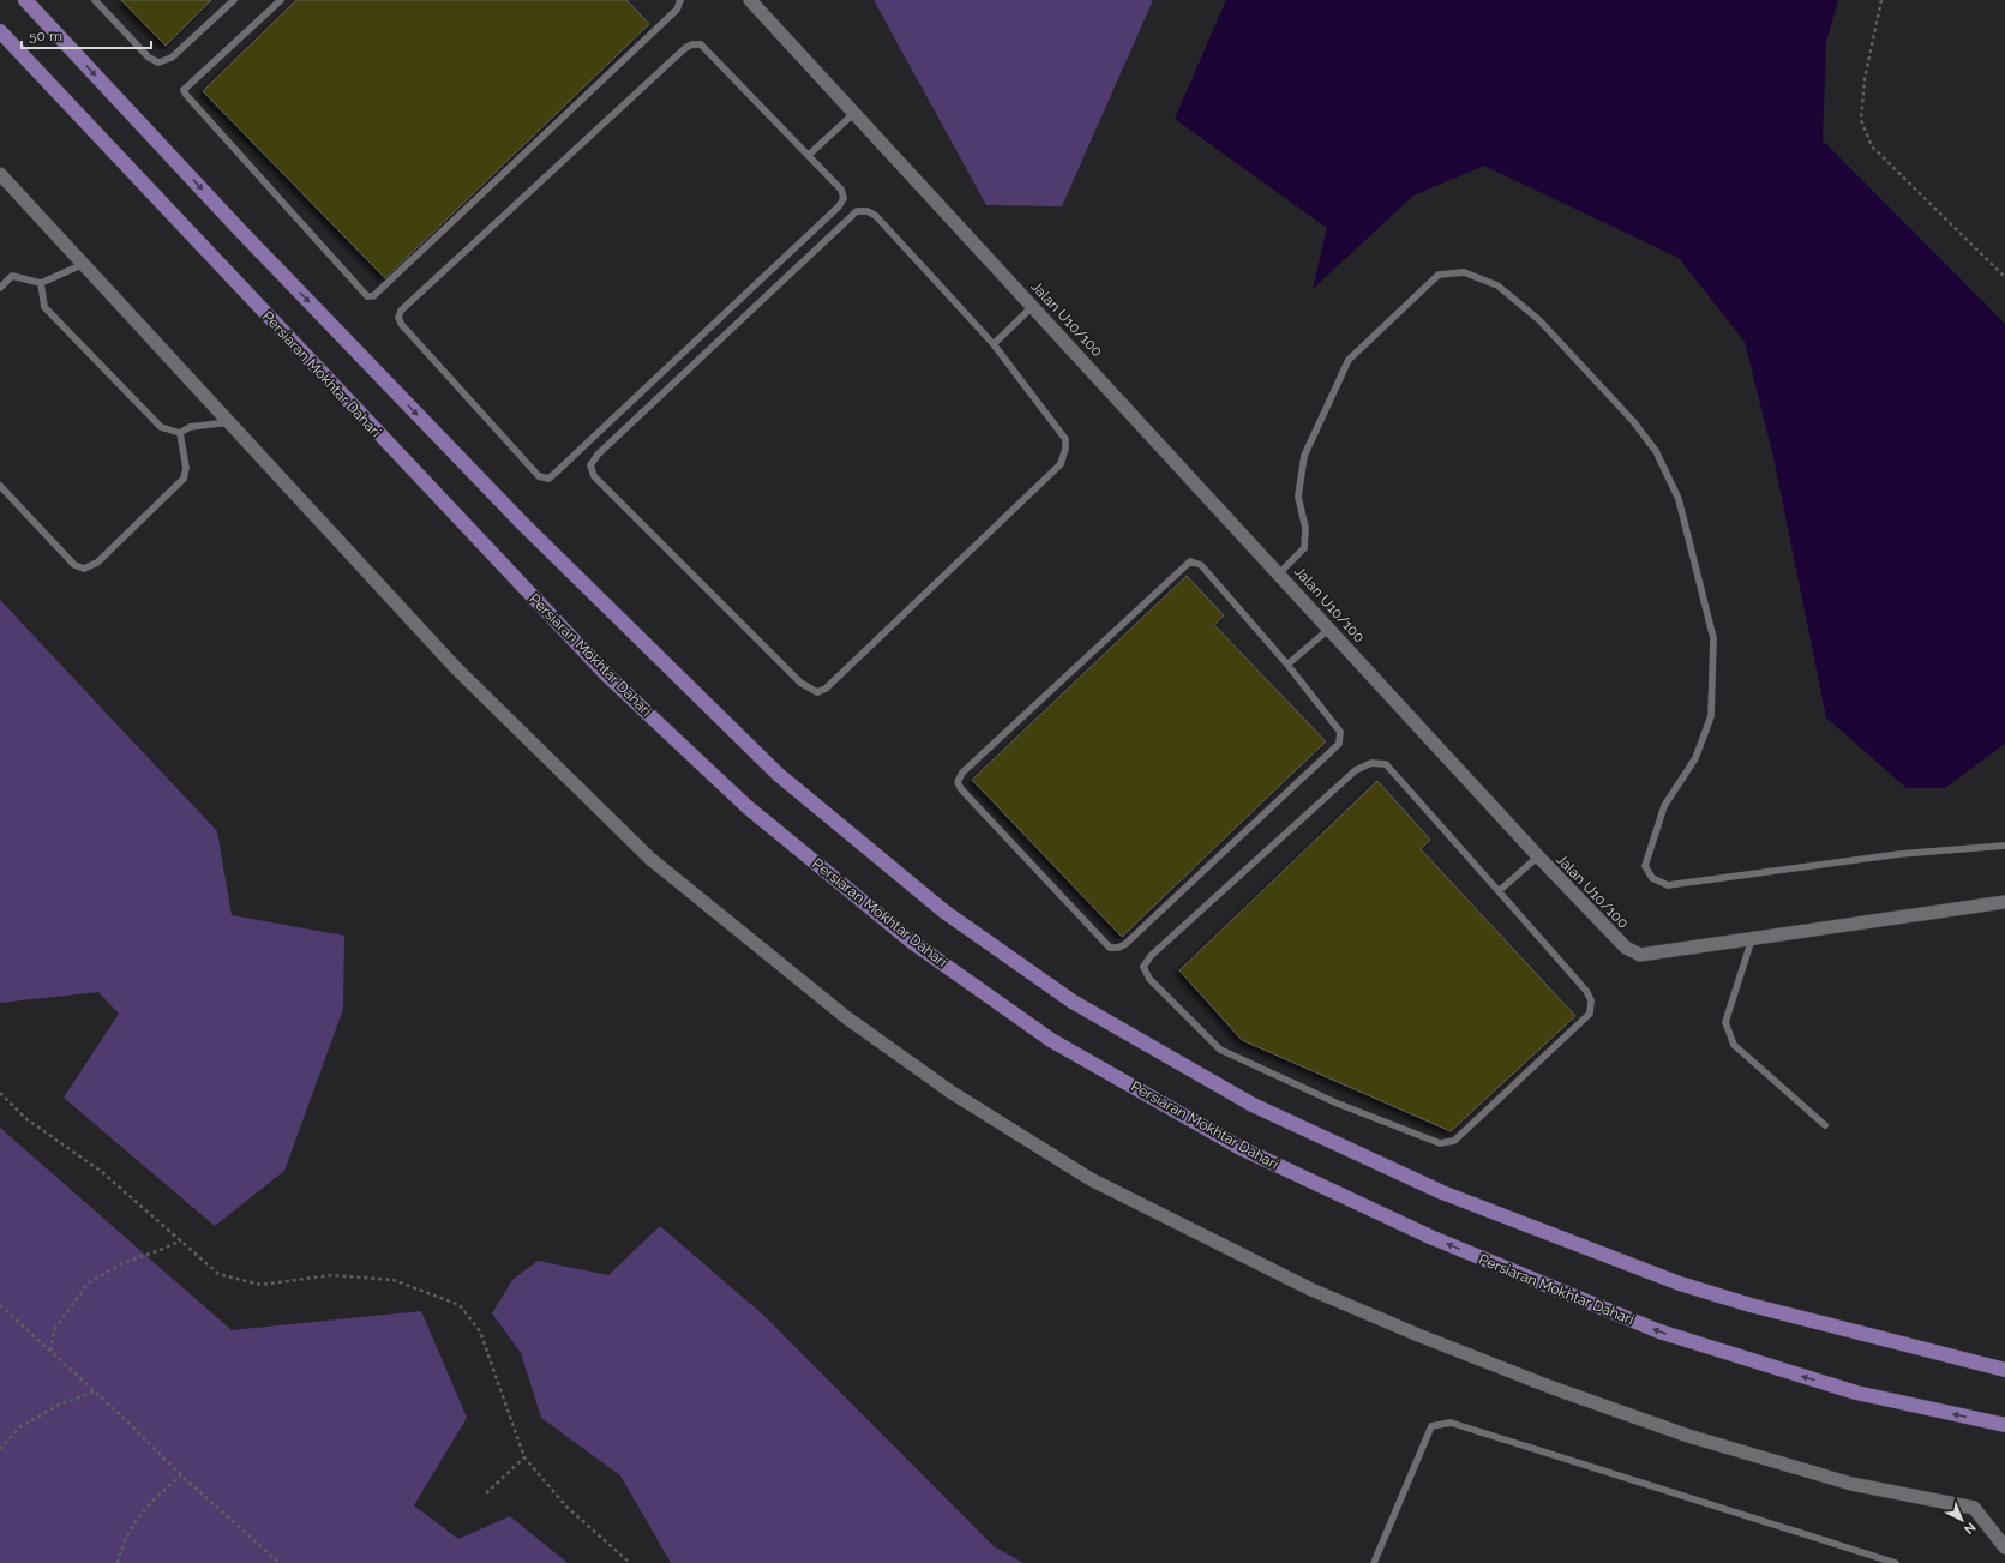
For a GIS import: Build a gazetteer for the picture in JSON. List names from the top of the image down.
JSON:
{
  "streets": {
    "main road": ["Persiaran Mokhtar Dahari"],
    "street": ["Jalan U10/100"]
  },
  "scale_bar": "50 m",
  "north": "bottom right"
}
